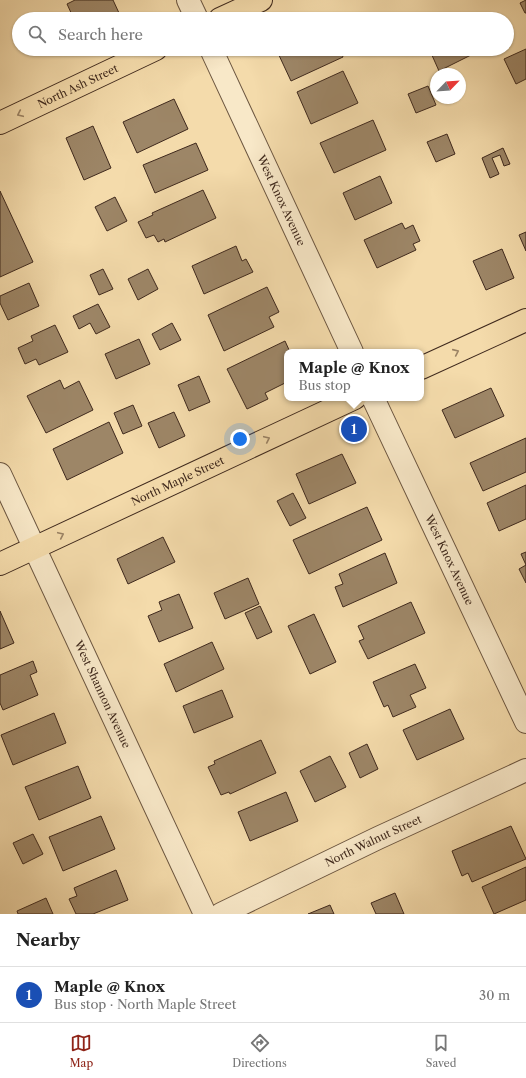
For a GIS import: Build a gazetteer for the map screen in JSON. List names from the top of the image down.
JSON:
{
  "streets": {
    "main road": ["North Ash Street", "North Maple Street"],
    "street": ["West Knox Avenue", "West Shannon Avenue", "North Walnut Street"]
  },
  "crossings": [
    ["North Maple Street", "West Shannon Avenue"]
  ],
  "one_way": ["North Ash Street", "North Maple Street"],
  "north": "top right",
  "page": {
    "search": "Search here",
    "popup": ["Maple @ Knox", "Bus stop"],
    "pins": "1",
    "heading": "Nearby",
    "list": [
      {
        "mark": "1",
        "name": "Maple @ Knox",
        "note": "Bus stop · North Maple Street",
        "value": "30 m"
      }
    ],
    "nav": ["Map", "Directions", "Saved"]
  }
}
